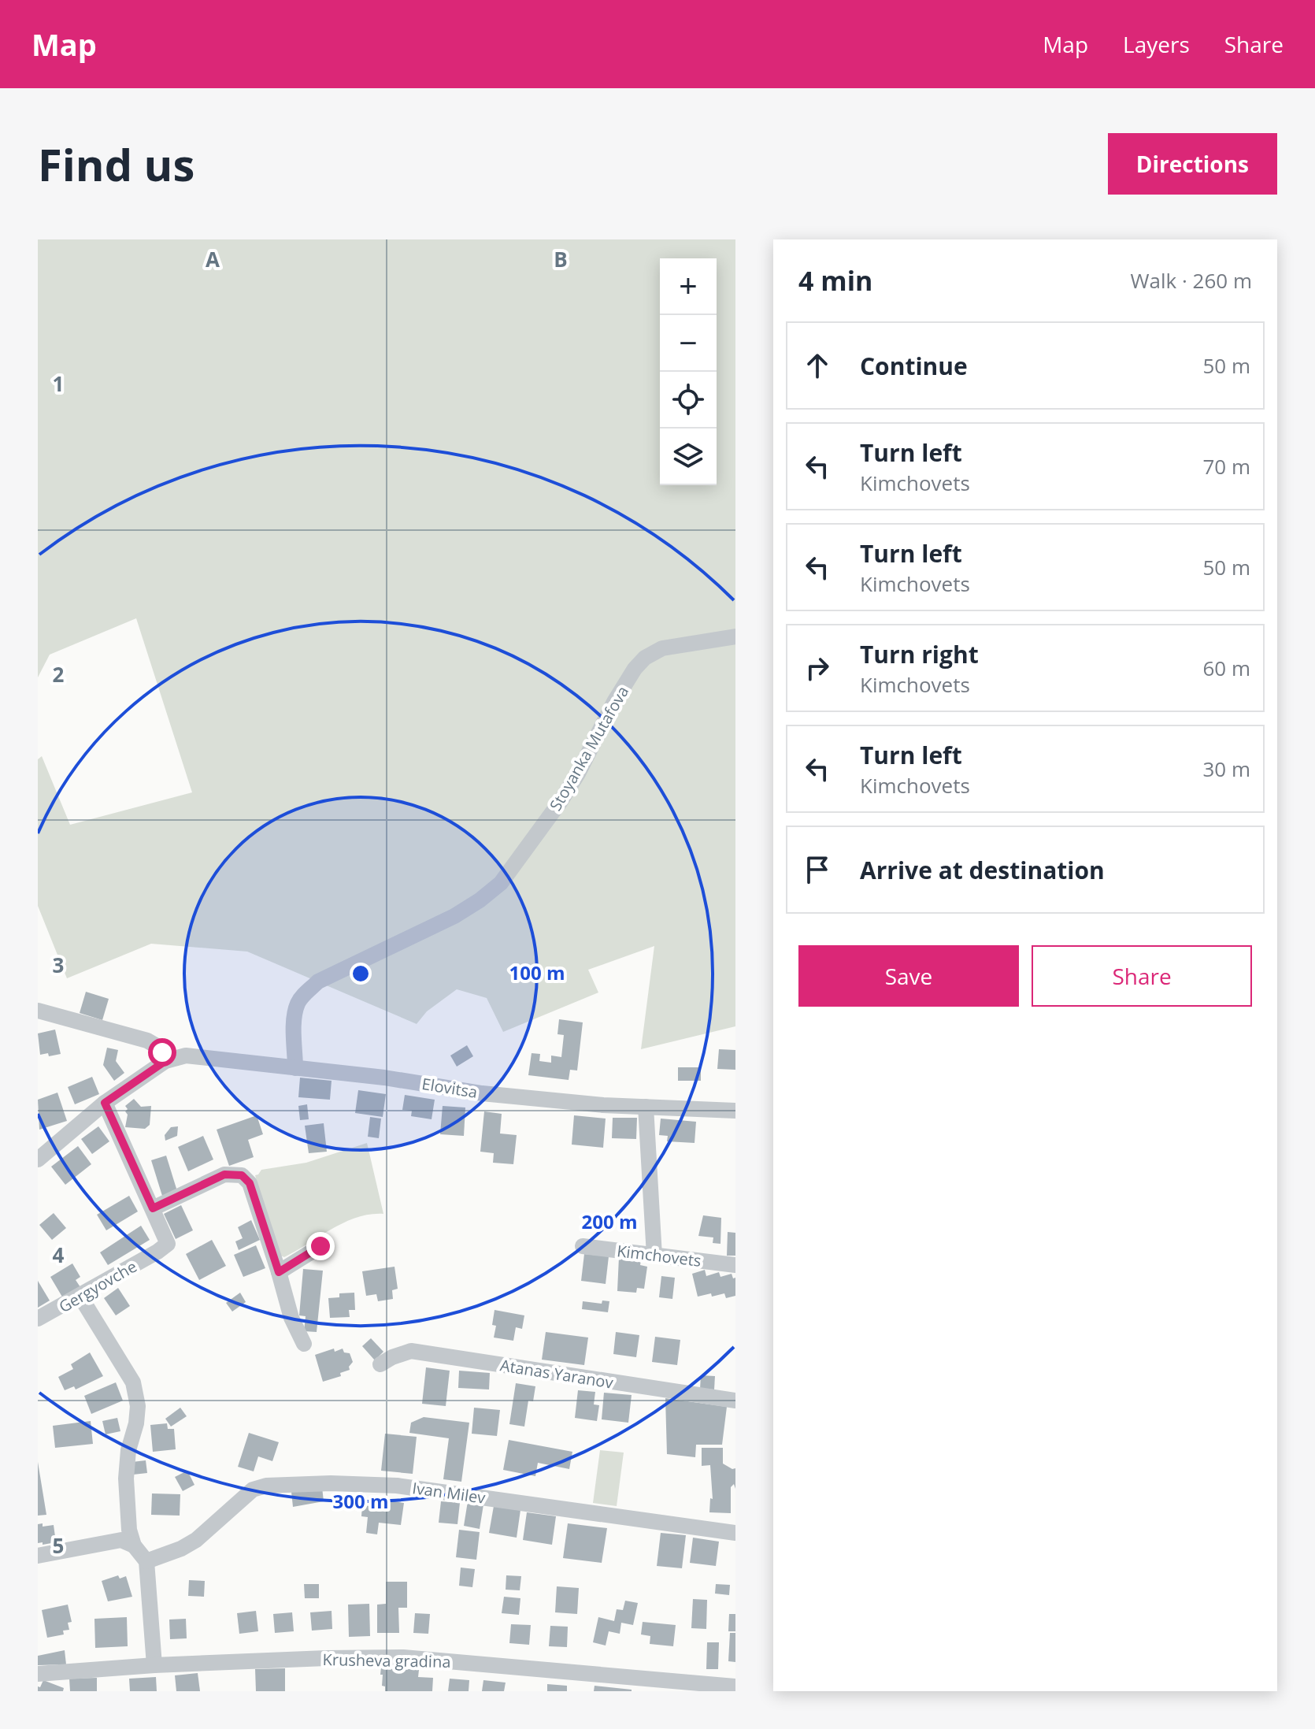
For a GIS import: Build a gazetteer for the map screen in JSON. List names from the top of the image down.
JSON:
{
  "streets": {
    "street": [
      "Stoyanka Mutafova",
      "Elovitsa",
      "Kimchovets",
      "Gergyovche",
      "Atanas Yaranov",
      "Ivan Milev",
      "Krusheva gradina"
    ]
  },
  "crossings": [
    ["Stoyanka Mutafova", "Elovitsa"]
  ],
  "page": {
    "header": "Map",
    "nav": ["Map", "Layers", "Share"],
    "buttons": [
      "Directions",
      ["Save", "Share"]
    ],
    "title": "Find us",
    "heading": ["4 min", "Walk · 260 m"],
    "map_buttons": ["+", "−"],
    "list": [
      ["Continue", "50 m"],
      ["Turn left", "Kimchovets", "70 m"],
      ["Turn left", "Kimchovets", "50 m"],
      ["Turn right", "Kimchovets", "60 m"],
      ["Turn left", "Kimchovets", "30 m"],
      "Arrive at destination"
    ]
  },
  "grid": {
    "columns": ["A", "B"],
    "rows": [
      "1",
      "2",
      "3",
      "4",
      "5"
    ]
  },
  "rings": ["100 m", "200 m", "300 m"]
}
